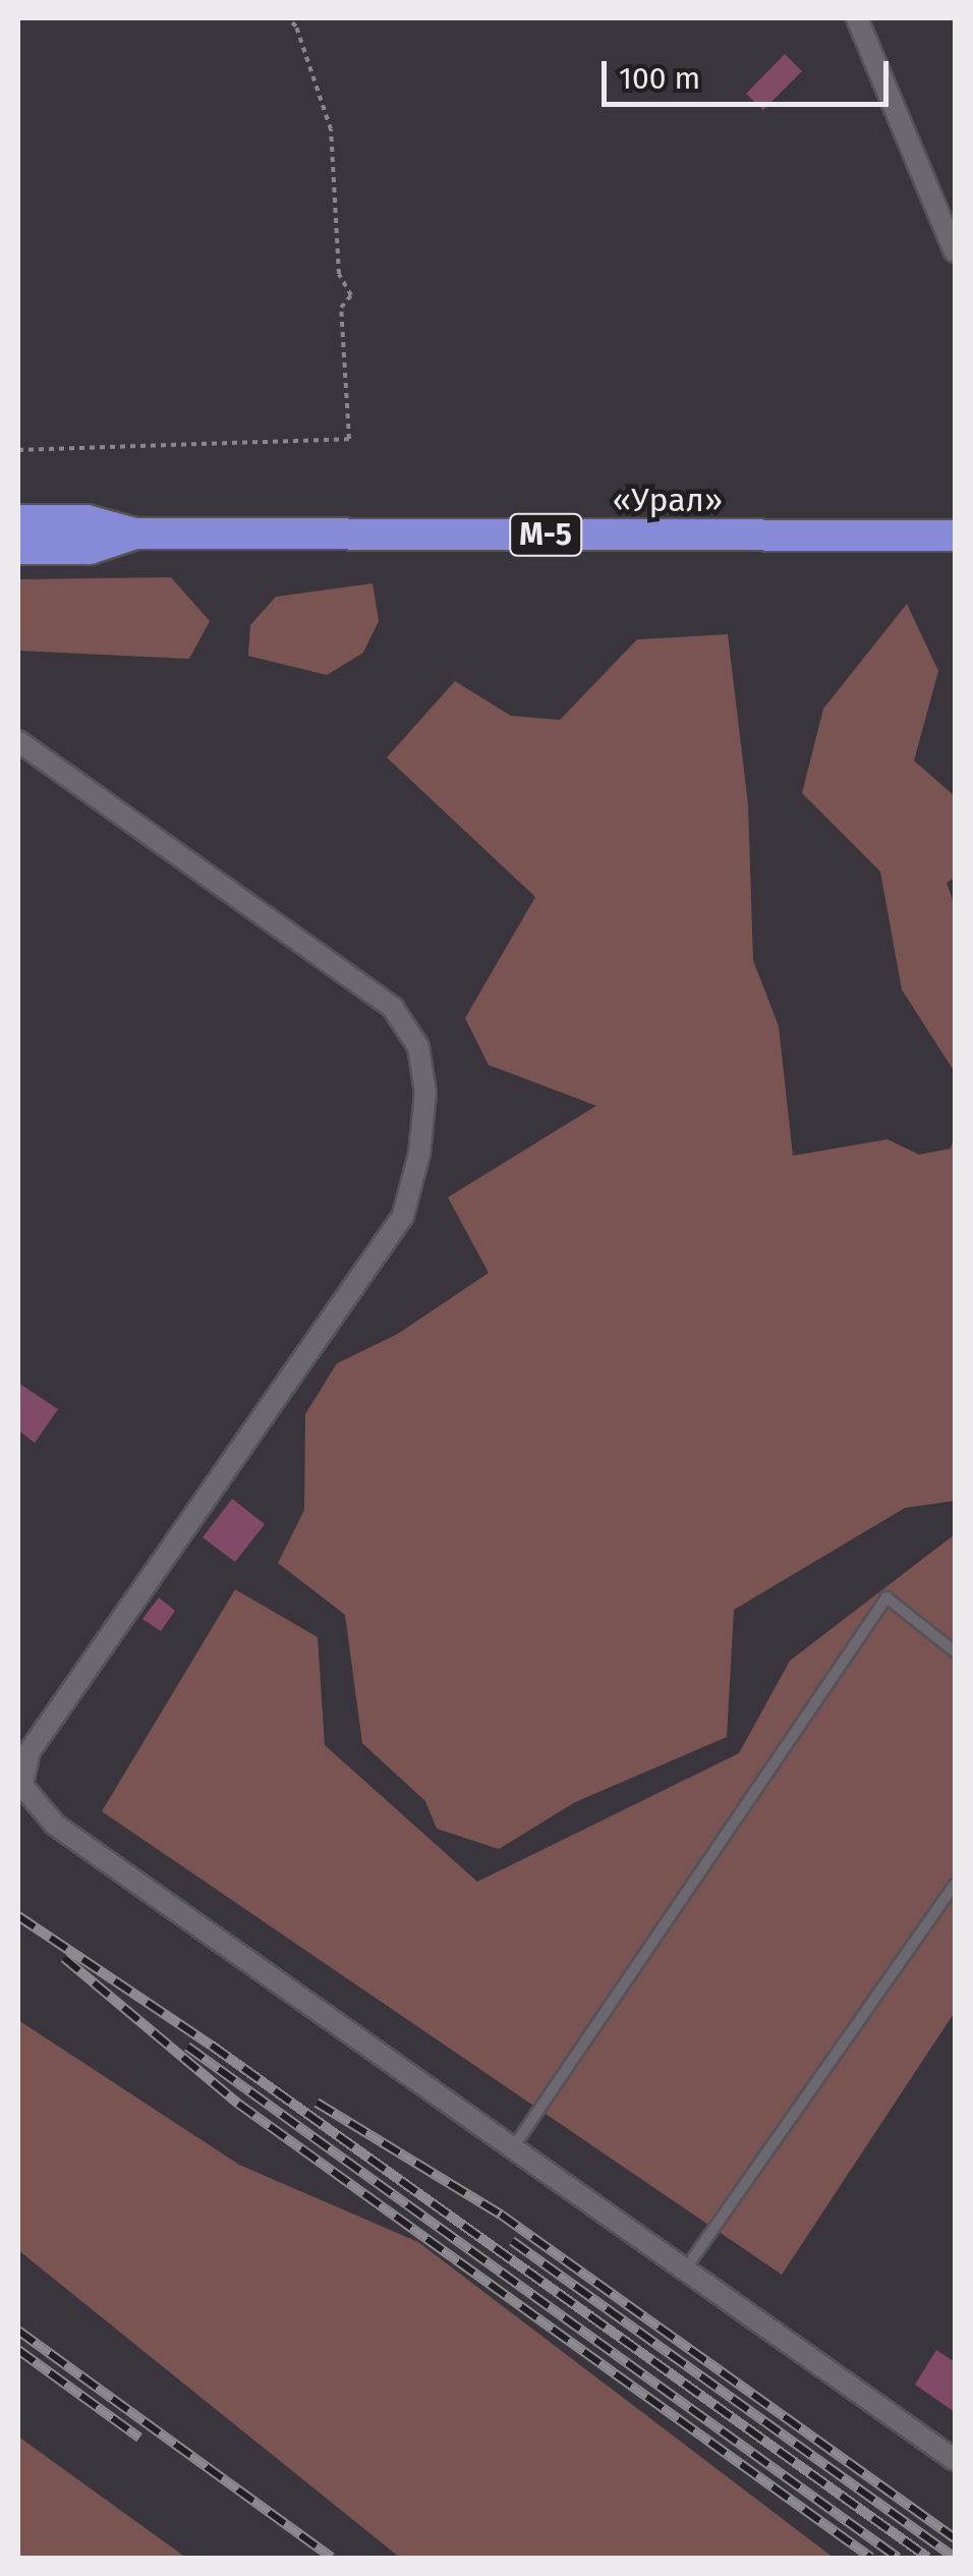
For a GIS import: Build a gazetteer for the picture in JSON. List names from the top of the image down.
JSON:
{
  "streets": {
    "highway": ["«Урал»", "М-5"]
  },
  "scale_bar": "100 m"
}
